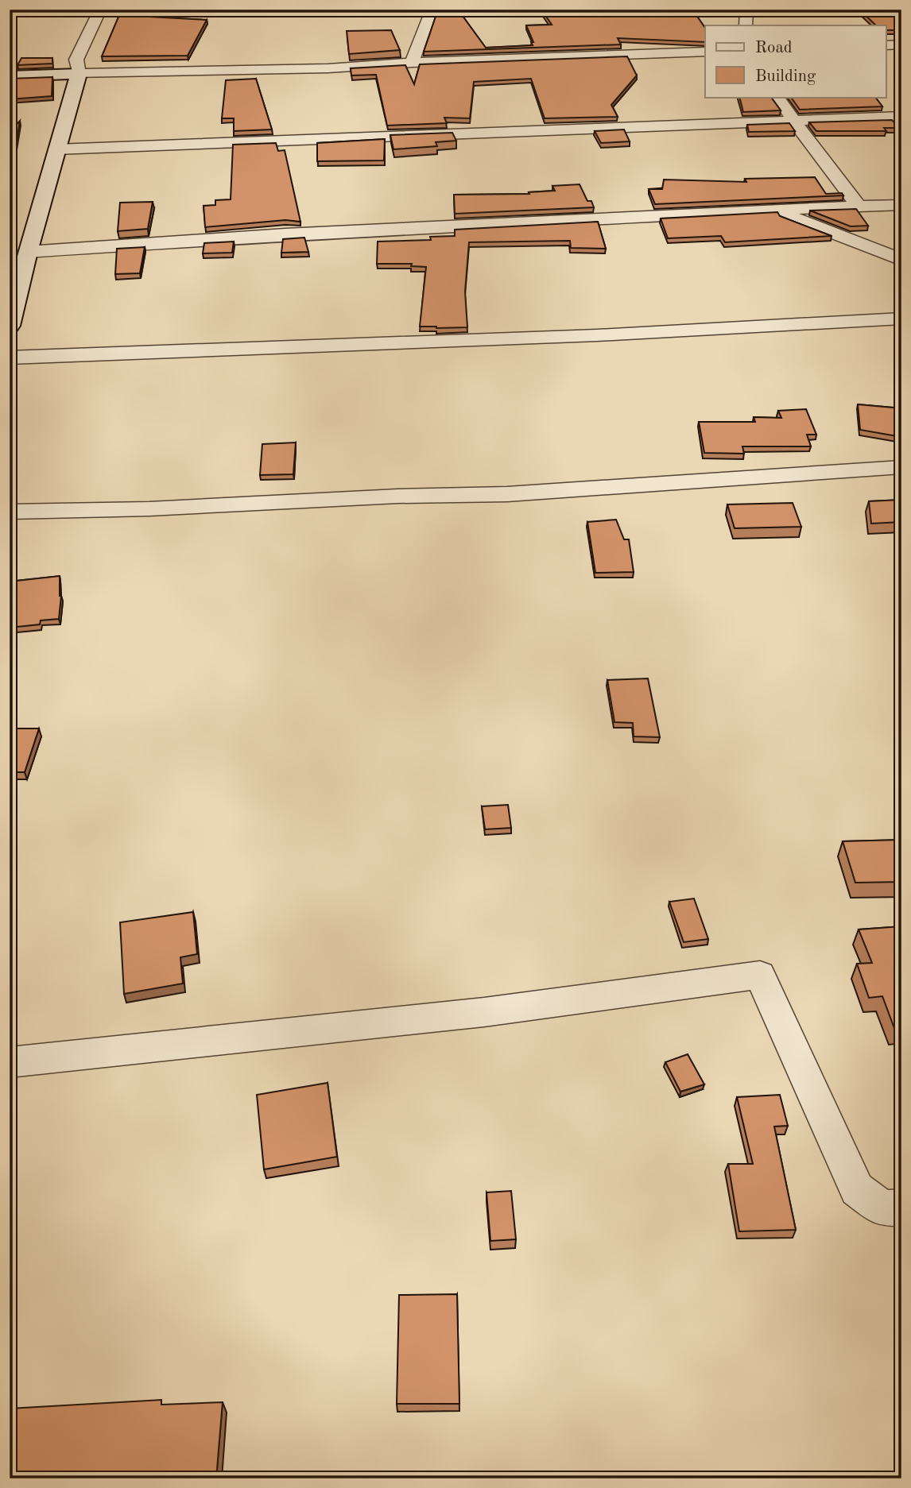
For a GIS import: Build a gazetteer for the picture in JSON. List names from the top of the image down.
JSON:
{
  "legend": ["Road", "Building"]
}
